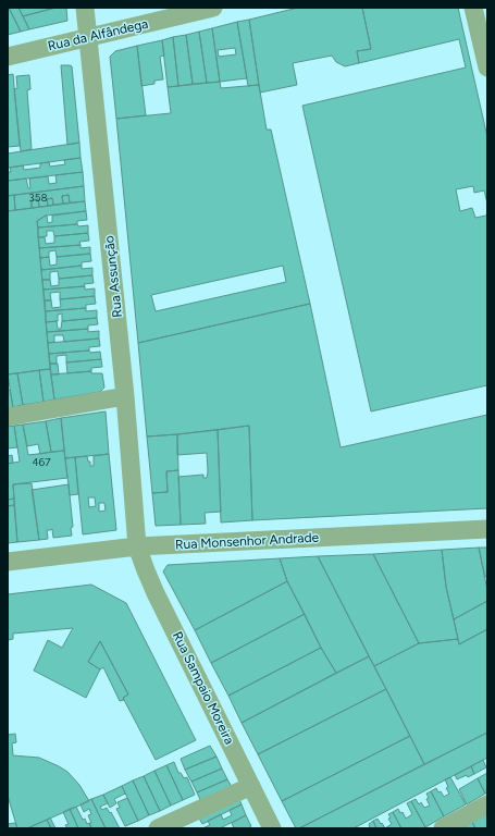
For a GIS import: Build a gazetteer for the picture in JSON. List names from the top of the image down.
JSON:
{
  "streets": {
    "street": [
      "Rua da Alfândega",
      "Rua Assunção",
      "Rua Monsenhor Andrade",
      "Rua Sampaio Moreira"
    ]
  },
  "crossings": [
    ["Rua da Alfândega", "Rua Assunção"],
    ["Rua Assunção", "Rua Monsenhor Andrade"],
    ["Rua Assunção", "Rua Sampaio Moreira"],
    ["Rua Monsenhor Andrade", "Rua Sampaio Moreira"]
  ],
  "house_numbers": ["358", "467"]
}
